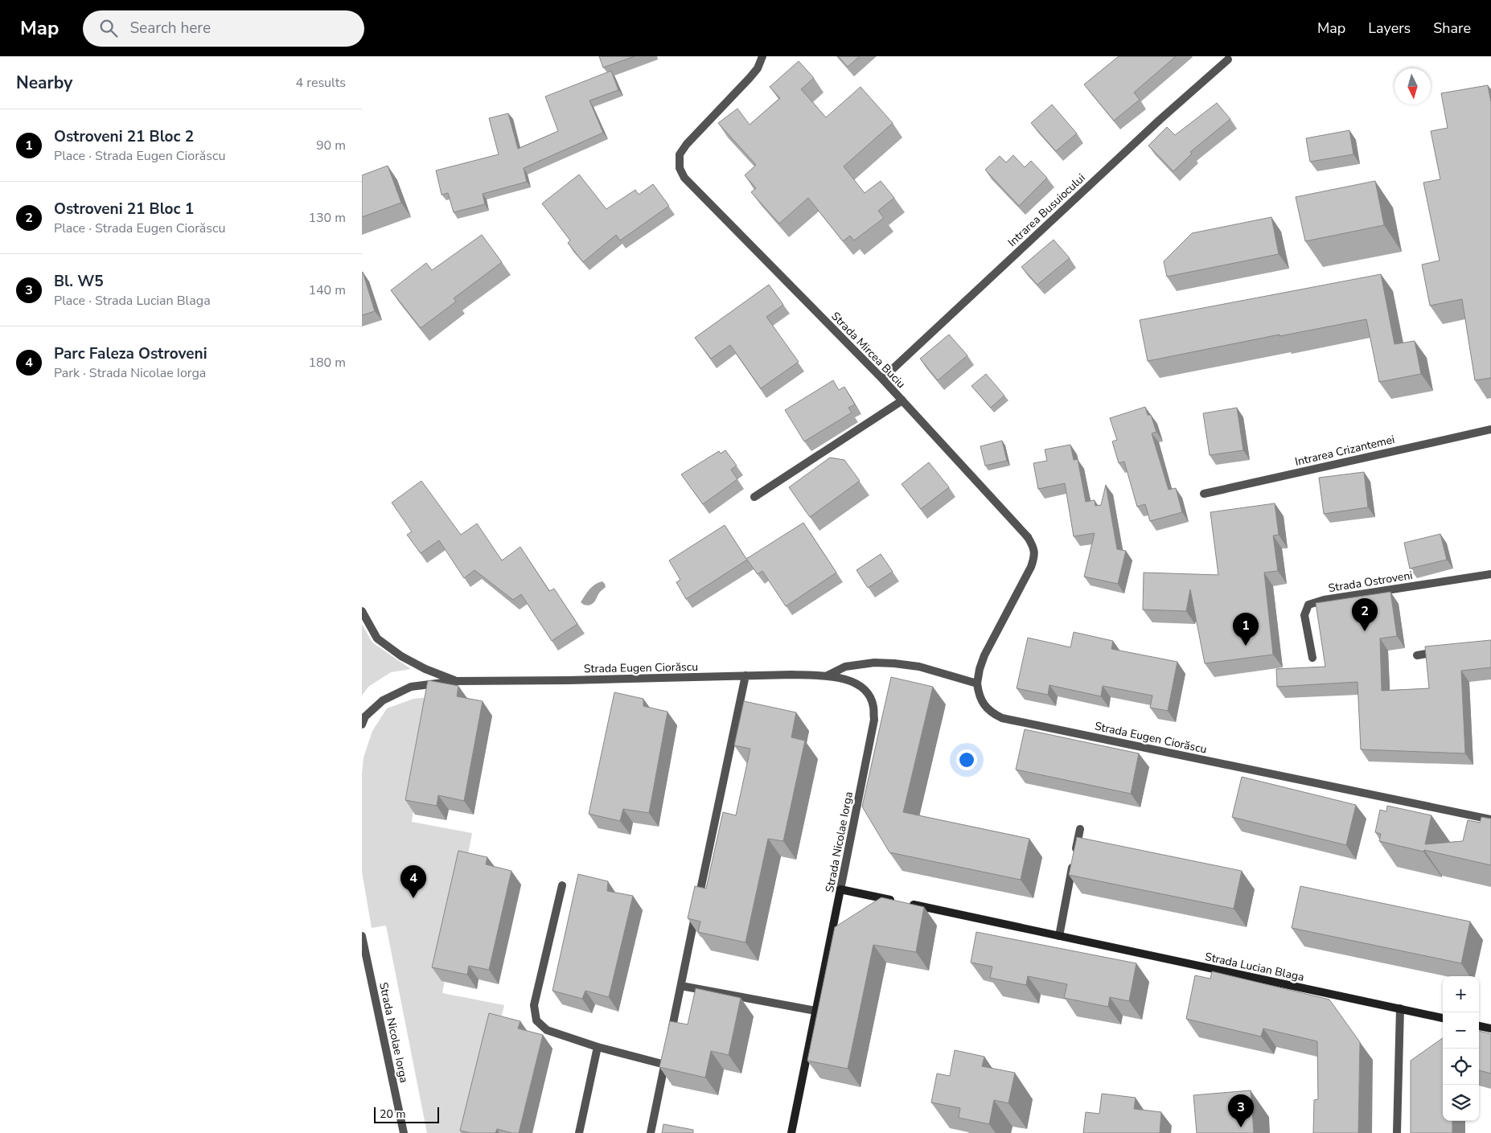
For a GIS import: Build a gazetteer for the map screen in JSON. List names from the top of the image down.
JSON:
{
  "streets": {
    "street": [
      "Intrarea Busuiocului",
      "Strada Mircea Buciu",
      "Intrarea Crizantemei",
      "Strada Ostroveni",
      "Strada Eugen Ciorăscu",
      "Strada Nicolae Iorga",
      "Strada Lucian Blaga"
    ]
  },
  "crossings": [
    ["Intrarea Busuiocului", "Strada Mircea Buciu"],
    ["Strada Mircea Buciu", "Strada Eugen Ciorăscu"],
    ["Strada Eugen Ciorăscu", "Strada Nicolae Iorga"],
    ["Strada Nicolae Iorga", "Strada Lucian Blaga"]
  ],
  "scale_bar": "20 m",
  "north": "bottom",
  "page": {
    "header": "Map",
    "search": "Search here",
    "nav": ["Map", "Layers", "Share"],
    "heading": ["Nearby", "4 results"],
    "list": [
      {
        "mark": "1",
        "name": "Ostroveni 21 Bloc 2",
        "note": "Place · Strada Eugen Ciorăscu",
        "value": "90 m"
      },
      {
        "mark": "2",
        "name": "Ostroveni 21 Bloc 1",
        "note": "Place · Strada Eugen Ciorăscu",
        "value": "130 m"
      },
      {
        "mark": "3",
        "name": "Bl. W5",
        "note": "Place · Strada Lucian Blaga",
        "value": "140 m"
      },
      {
        "mark": "4",
        "name": "Parc Faleza Ostroveni",
        "note": "Park · Strada Nicolae Iorga",
        "value": "180 m"
      }
    ],
    "pins": [
      "2",
      "1",
      "4",
      "3"
    ],
    "map_buttons": ["+", "−"],
    "scale": "20 m"
  }
}
